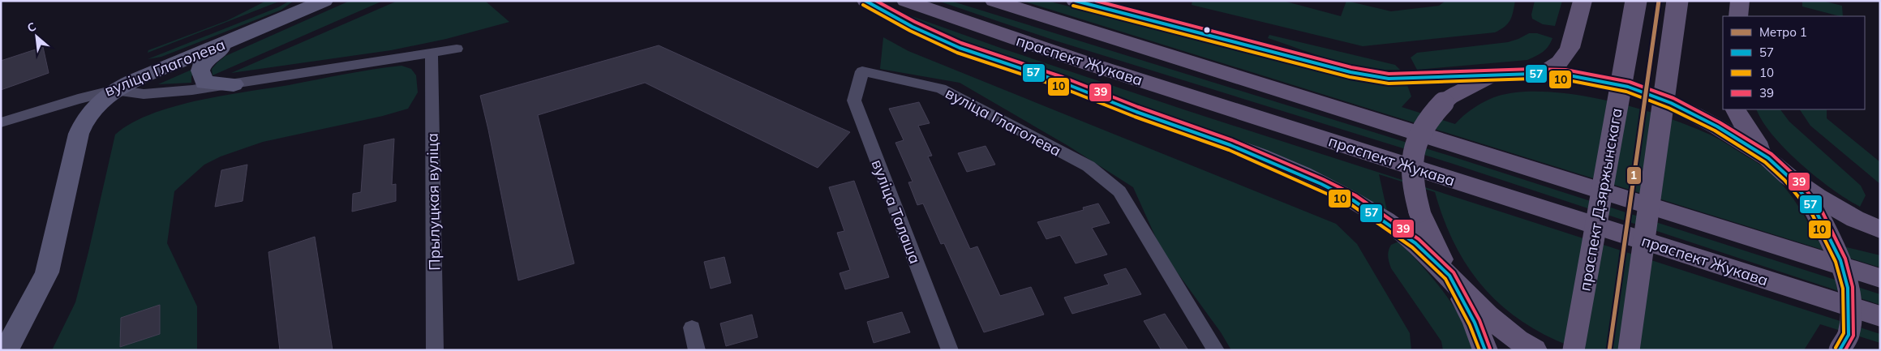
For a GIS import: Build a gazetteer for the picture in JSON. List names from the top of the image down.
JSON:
{
  "streets": {
    "main road": ["праспект Жукава", "праспект Дзяржынскага"],
    "street": ["вуліца Глаголева", "Прылуцкая вуліца", "вуліца Талаша"]
  },
  "crossings": [
    ["вуліца Глаголева", "вуліца Талаша"]
  ],
  "lines": [
    "metro line 1",
    "transit line 57",
    "transit line 39",
    "transit line 10"
  ],
  "legend": [
    "Метро 1",
    "57",
    "10",
    "39"
  ],
  "north": "top left"
}
